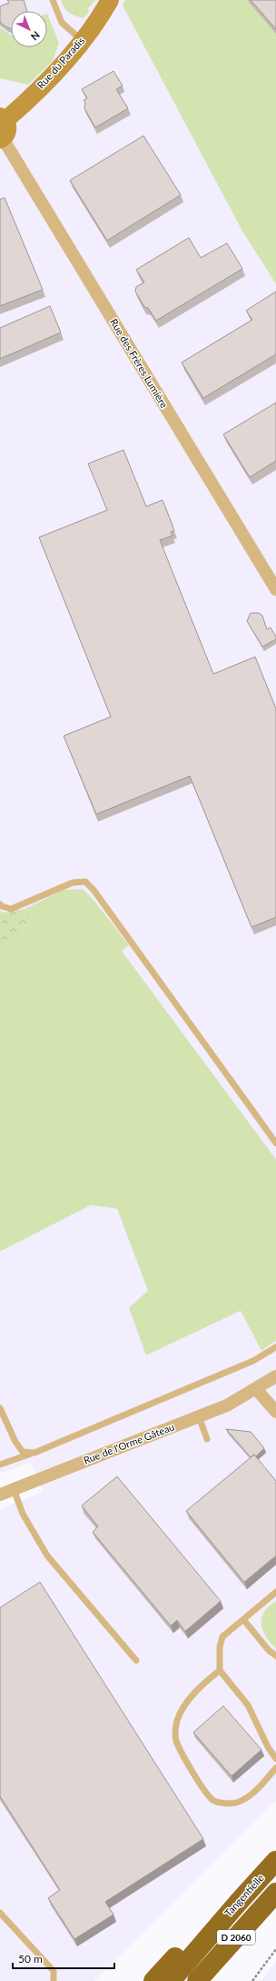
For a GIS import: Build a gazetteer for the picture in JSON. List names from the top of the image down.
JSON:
{
  "streets": {
    "highway": ["Tangentielle", "D 2060"],
    "street": ["Rue du Paradis", "Rue des Frères Lumière", "Rue de l'Orme Gâteau"]
  },
  "scale_bar": "50 m",
  "north": "bottom right"
}
